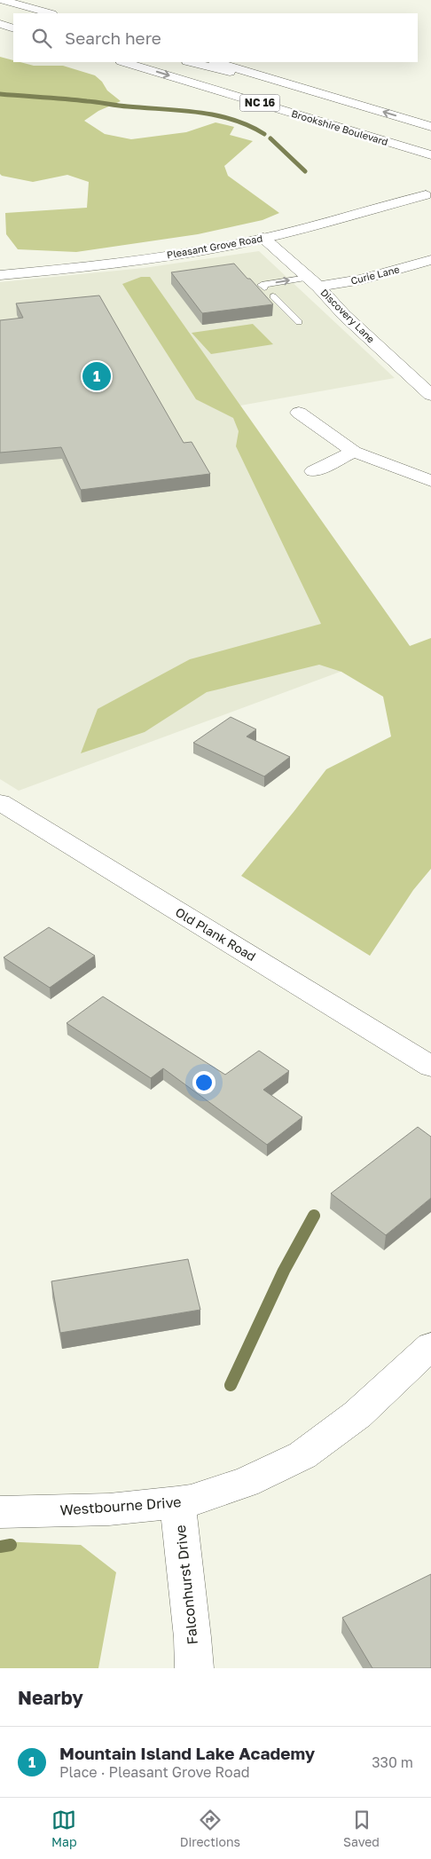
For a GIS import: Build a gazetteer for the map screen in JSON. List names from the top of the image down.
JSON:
{
  "streets": {
    "main road": [
      "NC 16",
      "Brookshire Boulevard",
      "Pleasant Grove Road",
      "Curie Lane",
      "Discovery Lane",
      "Old Plank Road",
      "Westbourne Drive",
      "Falconhurst Drive"
    ]
  },
  "crossings": [
    ["Pleasant Grove Road", "Discovery Lane"],
    ["Curie Lane", "Discovery Lane"],
    ["Westbourne Drive", "Falconhurst Drive"]
  ],
  "page": {
    "search": "Search here",
    "pins": "1",
    "heading": "Nearby",
    "list": [
      {
        "mark": "1",
        "name": "Mountain Island Lake Academy",
        "note": "Place · Pleasant Grove Road",
        "value": "330 m"
      }
    ],
    "nav": ["Map", "Directions", "Saved"]
  }
}
